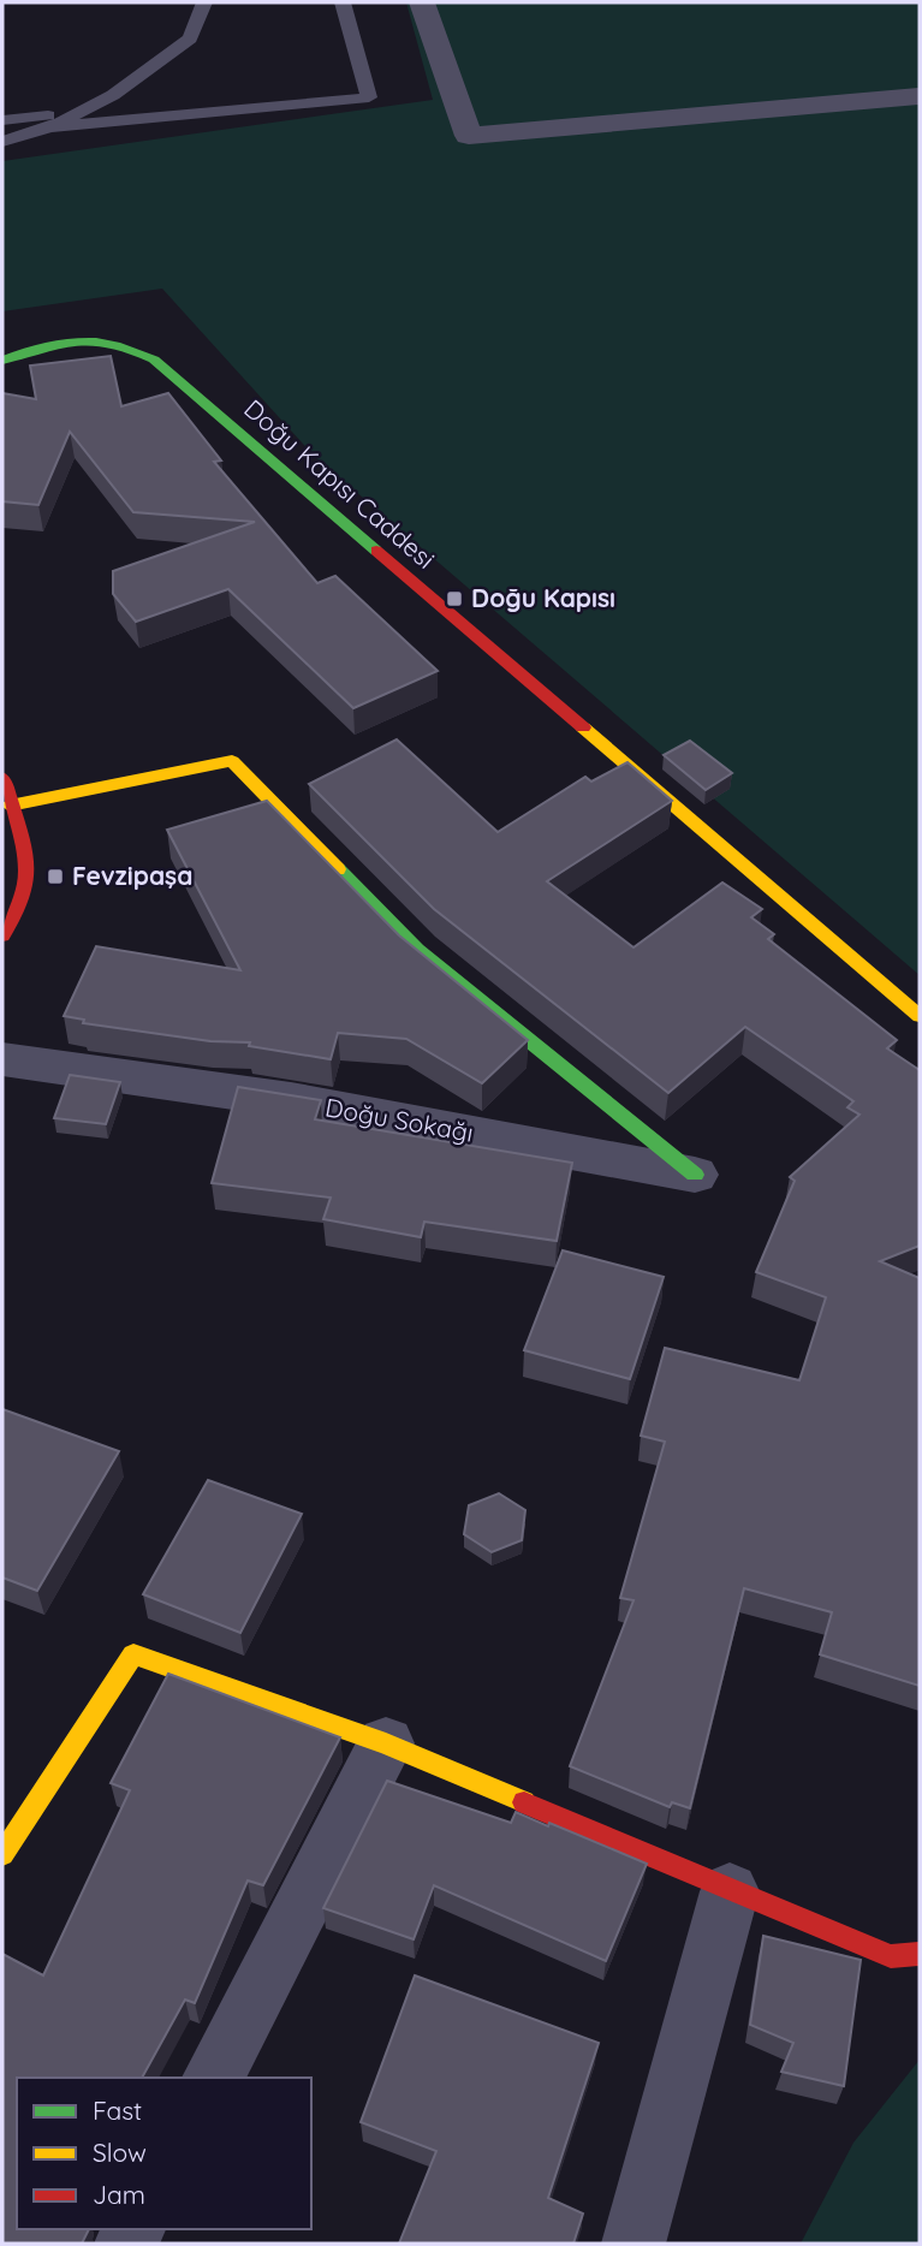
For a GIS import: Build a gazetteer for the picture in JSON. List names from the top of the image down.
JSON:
{
  "streets": {
    "street": ["Doğu Kapısı Caddesi", "Doğu Sokağı"]
  },
  "places": {
    "transit": ["Doğu Kapısı", "Fevzipaşa"]
  },
  "legend": ["Fast", "Slow", "Jam"]
}
